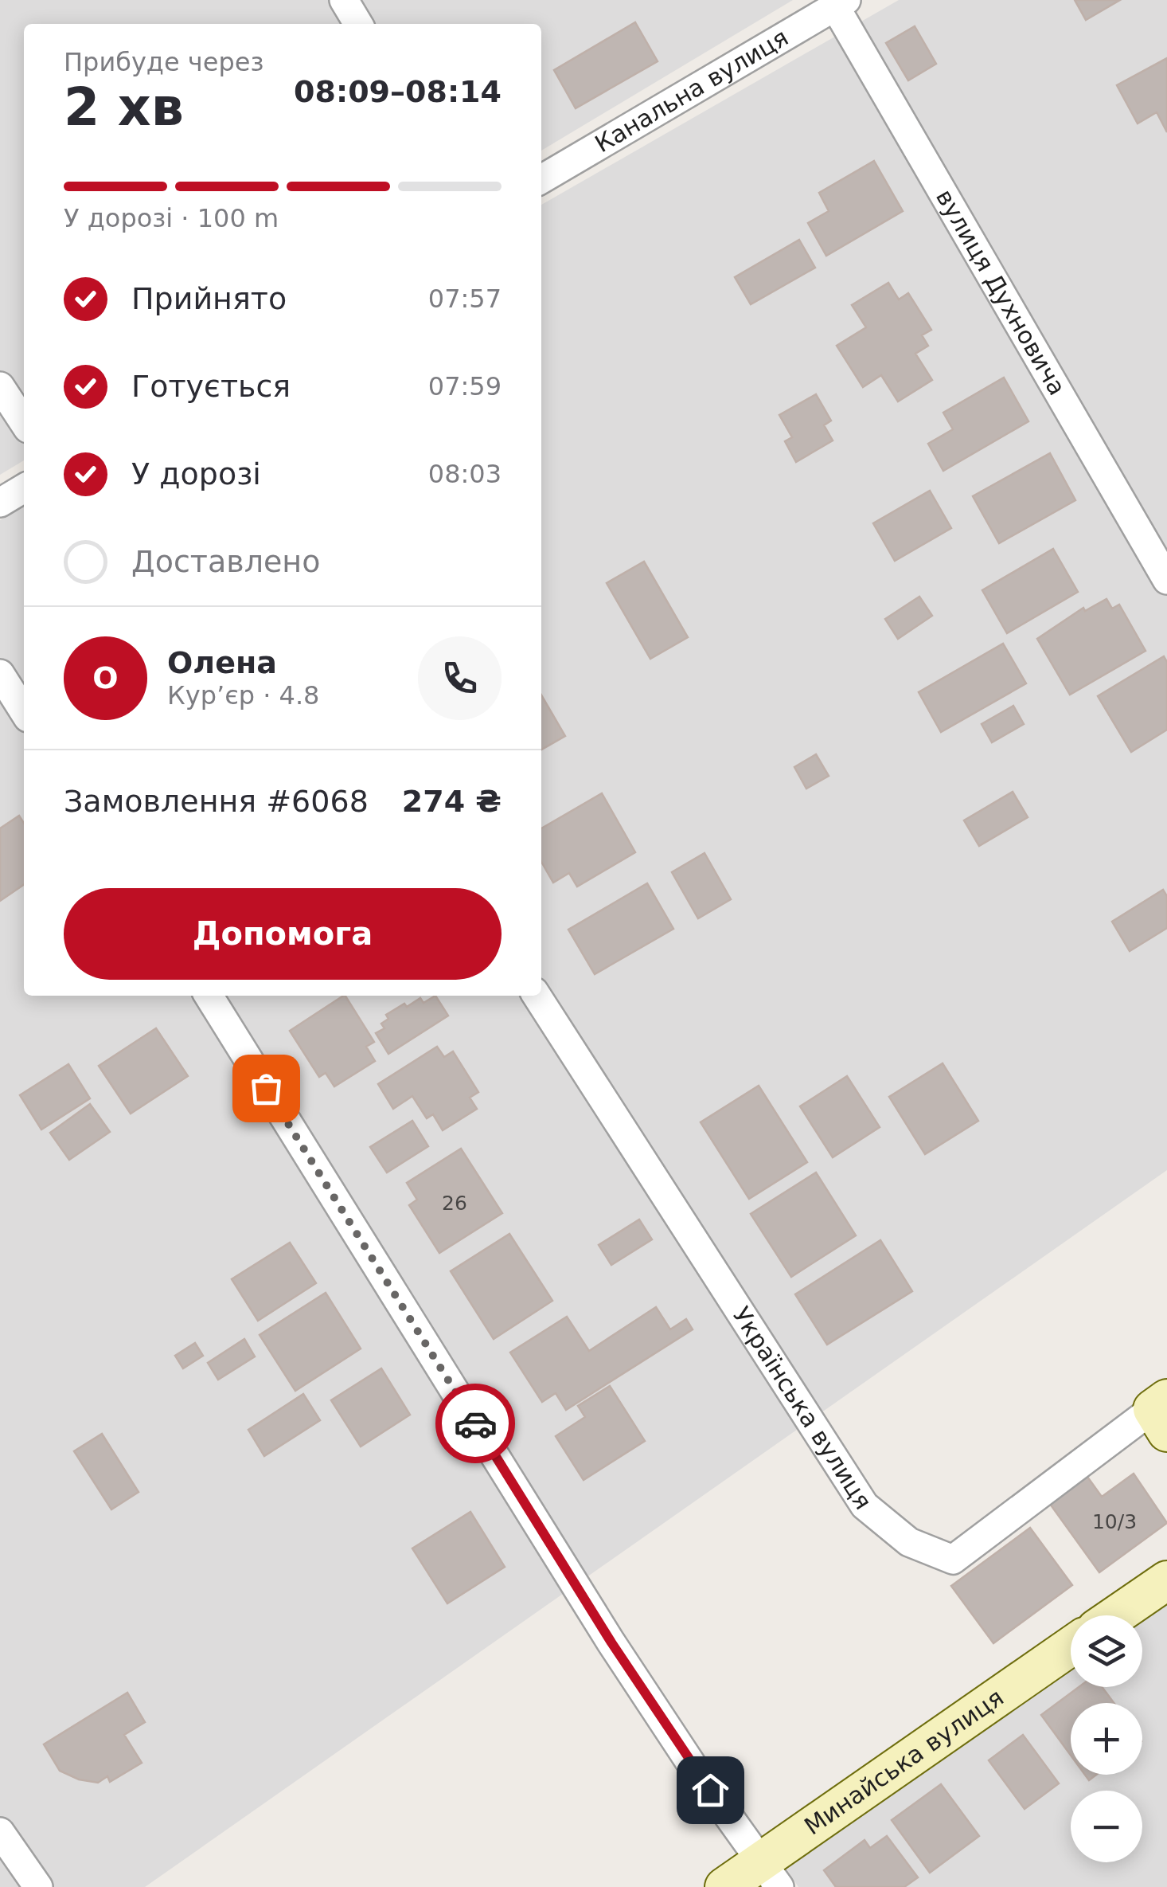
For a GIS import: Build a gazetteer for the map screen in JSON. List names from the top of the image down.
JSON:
{
  "streets": {
    "street": [
      "Канальна вулиця",
      "вулиця Духновича",
      "Українська вулиця",
      "Минайська вулиця"
    ]
  },
  "crossings": [
    ["Канальна вулиця", "вулиця Духновича"]
  ],
  "house_numbers": ["26", "10/3"],
  "page": {
    "heading": ["2 хв", "Прибуде через", "08:09–08:14"],
    "panel": [
      "Олена",
      "Кур’єр · 4.8",
      "Замовлення #6068",
      "274 ₴"
    ],
    "bar": "У дорозі · 100 m",
    "list": [
      ["Прийнято", "07:57"],
      ["Готується", "07:59"],
      ["У дорозі", "08:03"],
      "Доставлено"
    ],
    "round": "О",
    "buttons": "Допомога",
    "map_buttons": ["+", "−"]
  }
}
